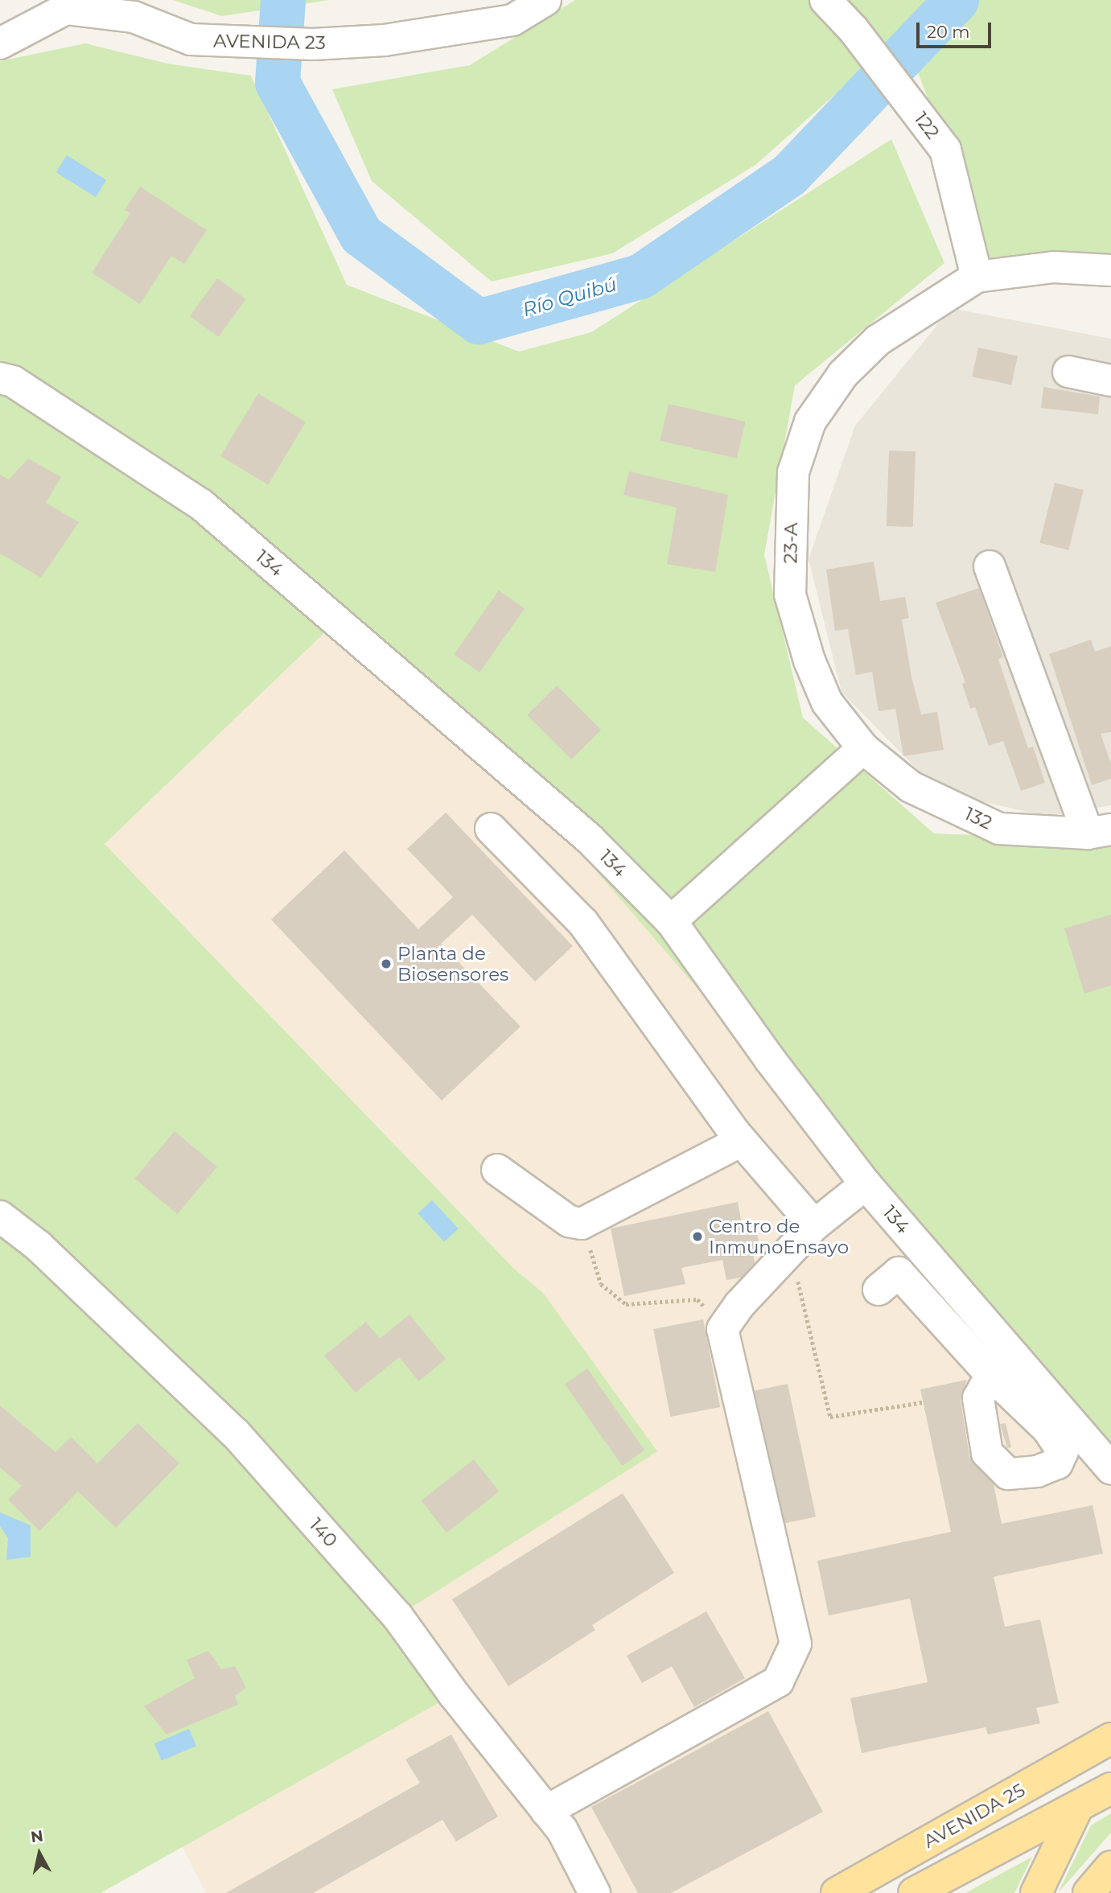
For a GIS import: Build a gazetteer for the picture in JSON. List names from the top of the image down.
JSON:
{
  "streets": {
    "main road": ["AVENIDA 25"],
    "street": [
      "AVENIDA 23",
      "122",
      "23-A",
      "134",
      "132",
      "140"
    ]
  },
  "crossings": [
    ["122", "23-A"],
    ["23-A", "132"]
  ],
  "water": ["Río Quibú"],
  "places": ["Planta de Biosensores", "Centro de InmunoEnsayo"],
  "scale_bar": "20 m",
  "north": "top"
}
